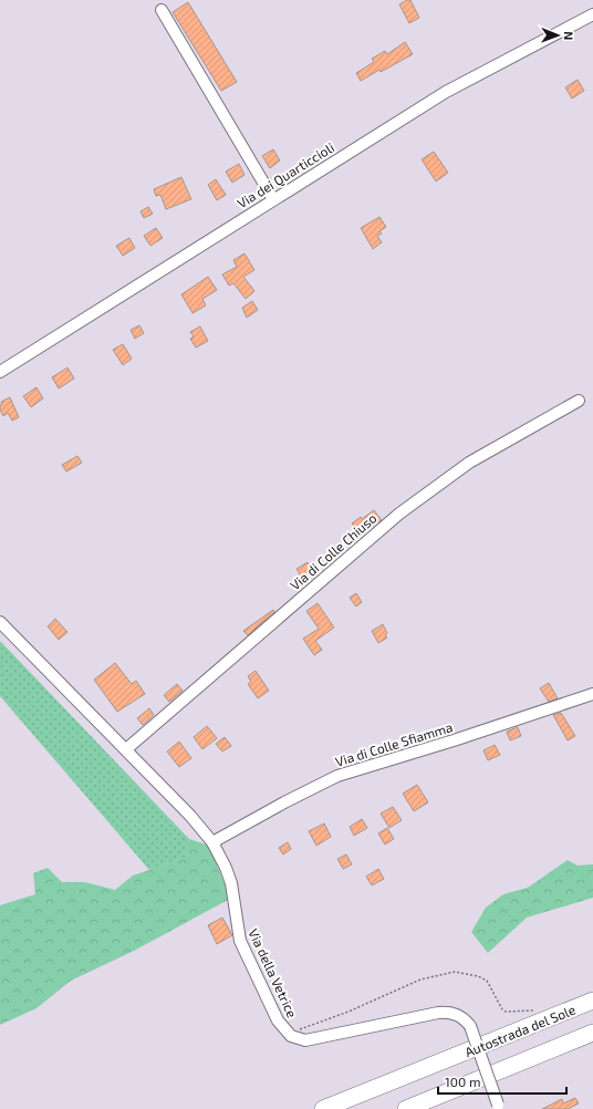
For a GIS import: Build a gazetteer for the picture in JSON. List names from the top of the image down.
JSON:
{
  "streets": {
    "highway": ["Autostrada del Sole"],
    "street": [
      "Via dei Quarticcioli",
      "Via di Colle Chiuso",
      "Via di Colle Sfiamma",
      "Via della Vetrice"
    ]
  },
  "crossings": [
    ["Via di Colle Chiuso", "Via della Vetrice"],
    ["Via di Colle Sfiamma", "Via della Vetrice"]
  ],
  "scale_bar": "100 m",
  "north": "right"
}
